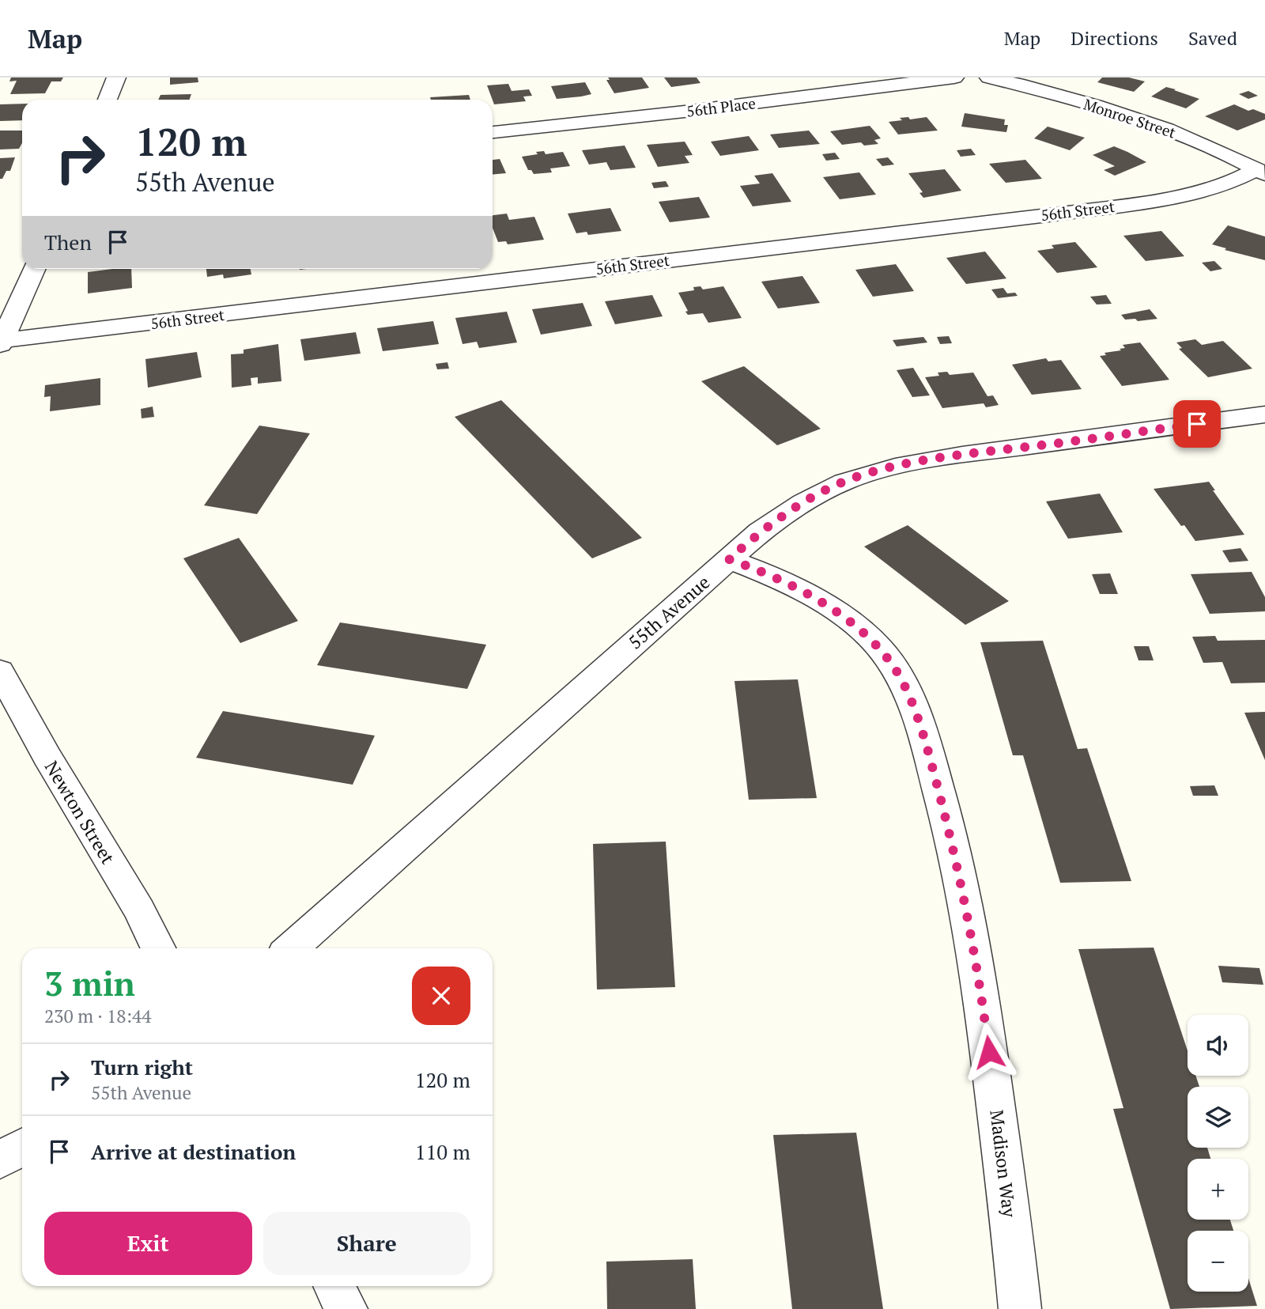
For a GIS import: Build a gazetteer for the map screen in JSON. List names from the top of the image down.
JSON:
{
  "streets": {
    "street": [
      "56th Place",
      "Monroe Street",
      "56th Street",
      "55th Avenue",
      "Newton Street",
      "Madison Way"
    ]
  },
  "crossings": [
    ["Monroe Street", "56th Street"],
    ["55th Avenue", "Madison Way"]
  ],
  "page": {
    "header": "Map",
    "nav": ["Map", "Directions", "Saved"],
    "turn": ["120 m", "55th Avenue"],
    "then": "Then",
    "heading": ["3 min", "230 m · 18:44"],
    "map_buttons": ["+", "−"],
    "list": [
      {
        "name": "Turn right",
        "note": "55th Avenue",
        "value": "120 m"
      },
      {
        "name": "Arrive at destination",
        "value": "110 m"
      }
    ],
    "buttons": ["Exit", "Share"]
  }
}
